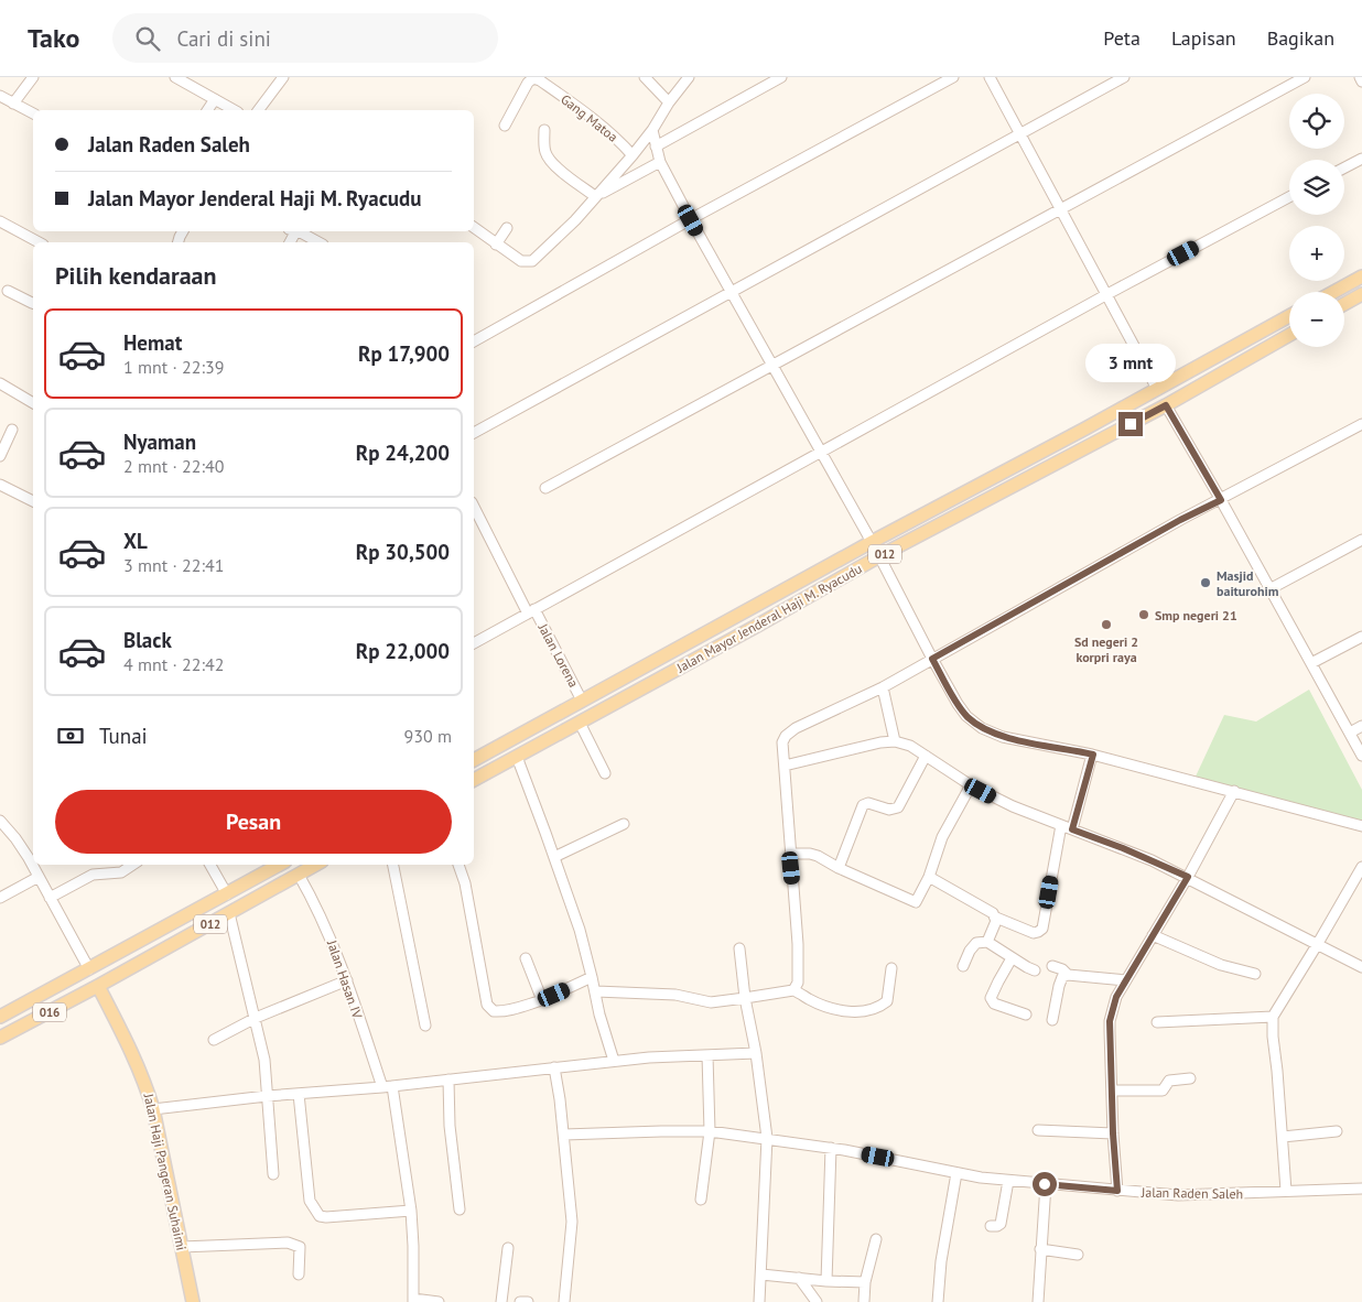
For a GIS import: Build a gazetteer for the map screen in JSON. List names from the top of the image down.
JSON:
{
  "streets": {
    "main road": [
      "012",
      "Jalan Mayor Jenderal Haji M. Ryacudu",
      "016",
      "Jalan Haji Pangeran Suhaimi"
    ],
    "street": [
      "Gang Matoa",
      "Jalan Lorena",
      "Jalan Hasan IV",
      "Jalan Raden Saleh"
    ]
  },
  "crossings": [
    ["012", "Jalan Hasan IV"],
    ["012", "016"],
    ["012", "Jalan Haji Pangeran Suhaimi"],
    ["Jalan Mayor Jenderal Haji M. Ryacudu", "Jalan Lorena"],
    ["016", "Jalan Haji Pangeran Suhaimi"]
  ],
  "places": ["Masjid baiturohim", "Smp negeri 21", "Sd negeri 2 korpri raya"],
  "page": {
    "header": "Tako",
    "search": "Cari di sini",
    "nav": ["Peta", "Lapisan", "Bagikan"],
    "map_buttons": ["+", "−"],
    "banner": ["Jalan Raden Saleh", "Jalan Mayor Jenderal Haji M. Ryacudu"],
    "heading": "Pilih kendaraan",
    "list": [
      {
        "name": "Hemat",
        "note": "1 mnt · 22:39",
        "value": "Rp 17,900"
      },
      {
        "name": "Nyaman",
        "note": "2 mnt · 22:40",
        "value": "Rp 24,200"
      },
      {
        "name": "XL",
        "note": "3 mnt · 22:41",
        "value": "Rp 30,500"
      },
      {
        "name": "Black",
        "note": "4 mnt · 22:42",
        "value": "Rp 22,000"
      }
    ],
    "bubble": "3 mnt",
    "pay": ["Tunai", "930 m"],
    "buttons": "Pesan"
  }
}
